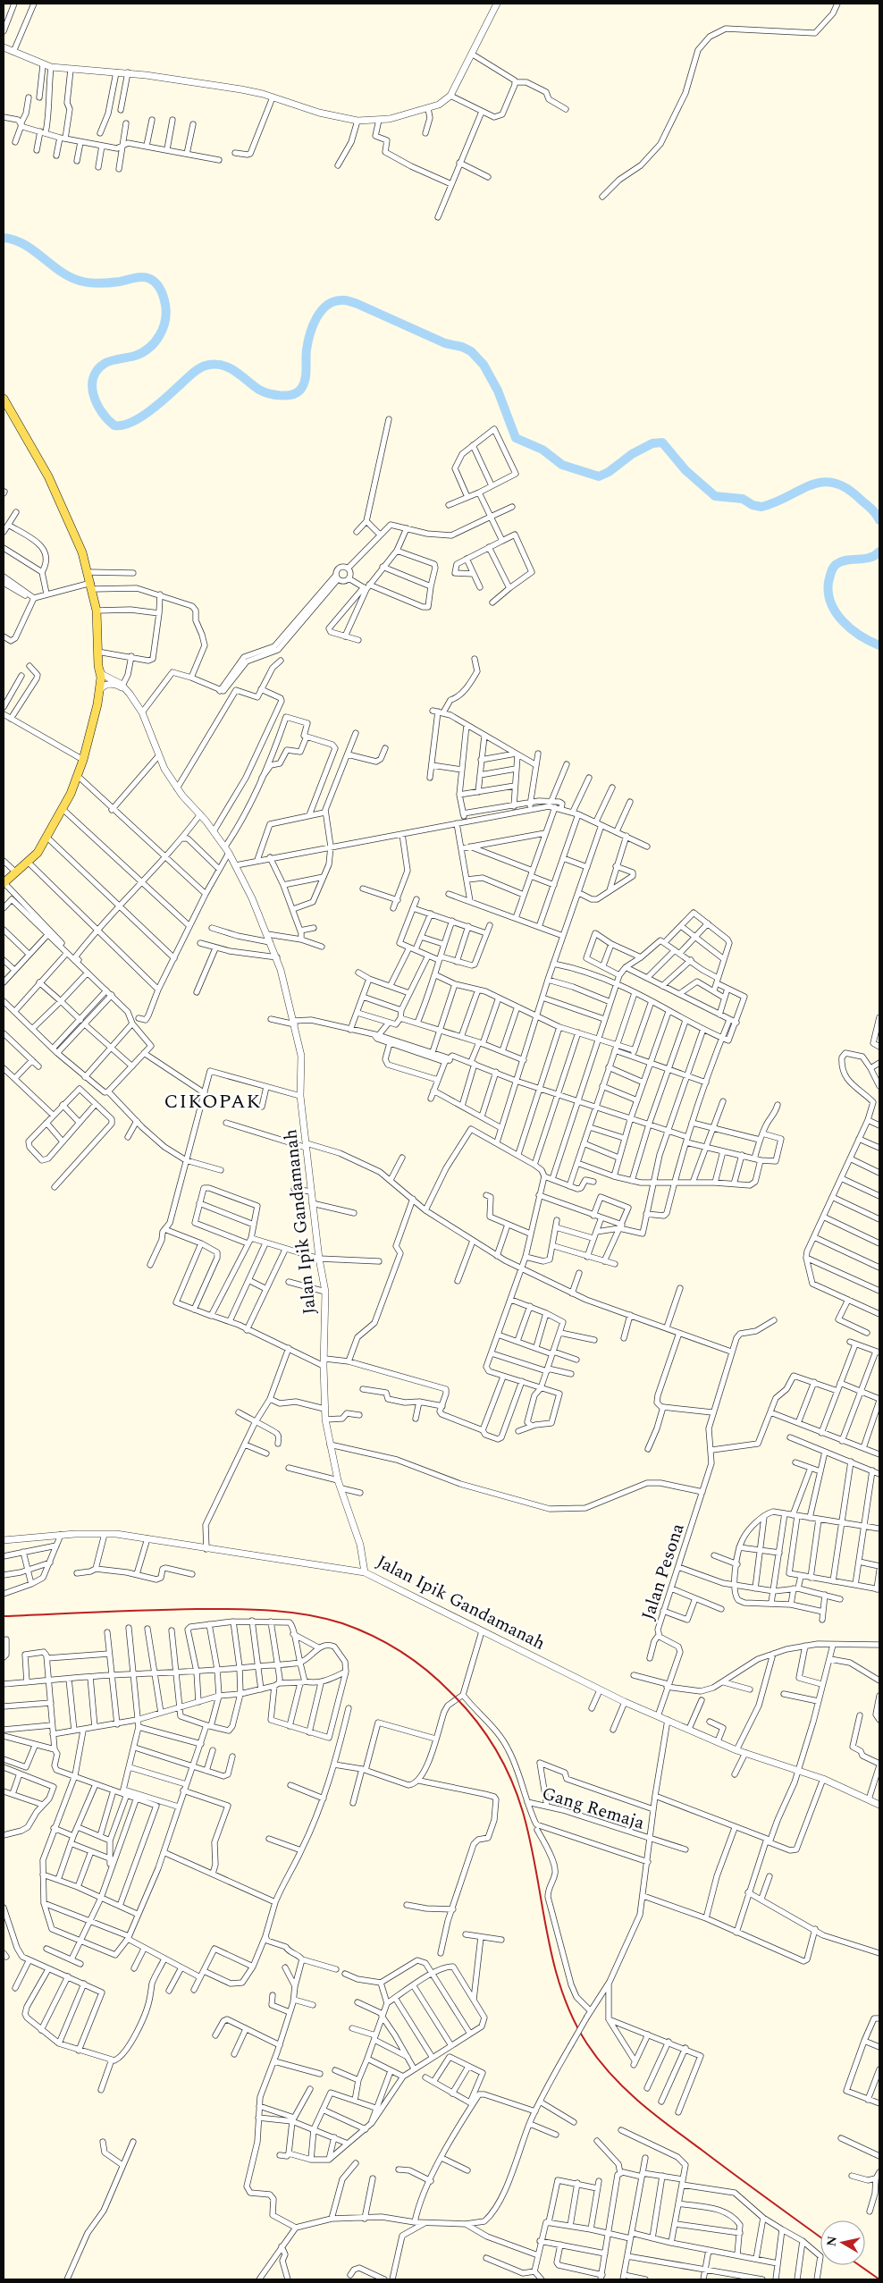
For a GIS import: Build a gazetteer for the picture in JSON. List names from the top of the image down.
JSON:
{
  "streets": {
    "street": ["Jalan Ipik Gandamanah", "Jalan Pesona", "Gang Remaja"]
  },
  "crossings": [
    ["Jalan Ipik Gandamanah", "Jalan Pesona"]
  ],
  "districts": ["CIKOPAK"],
  "north": "left"
}
